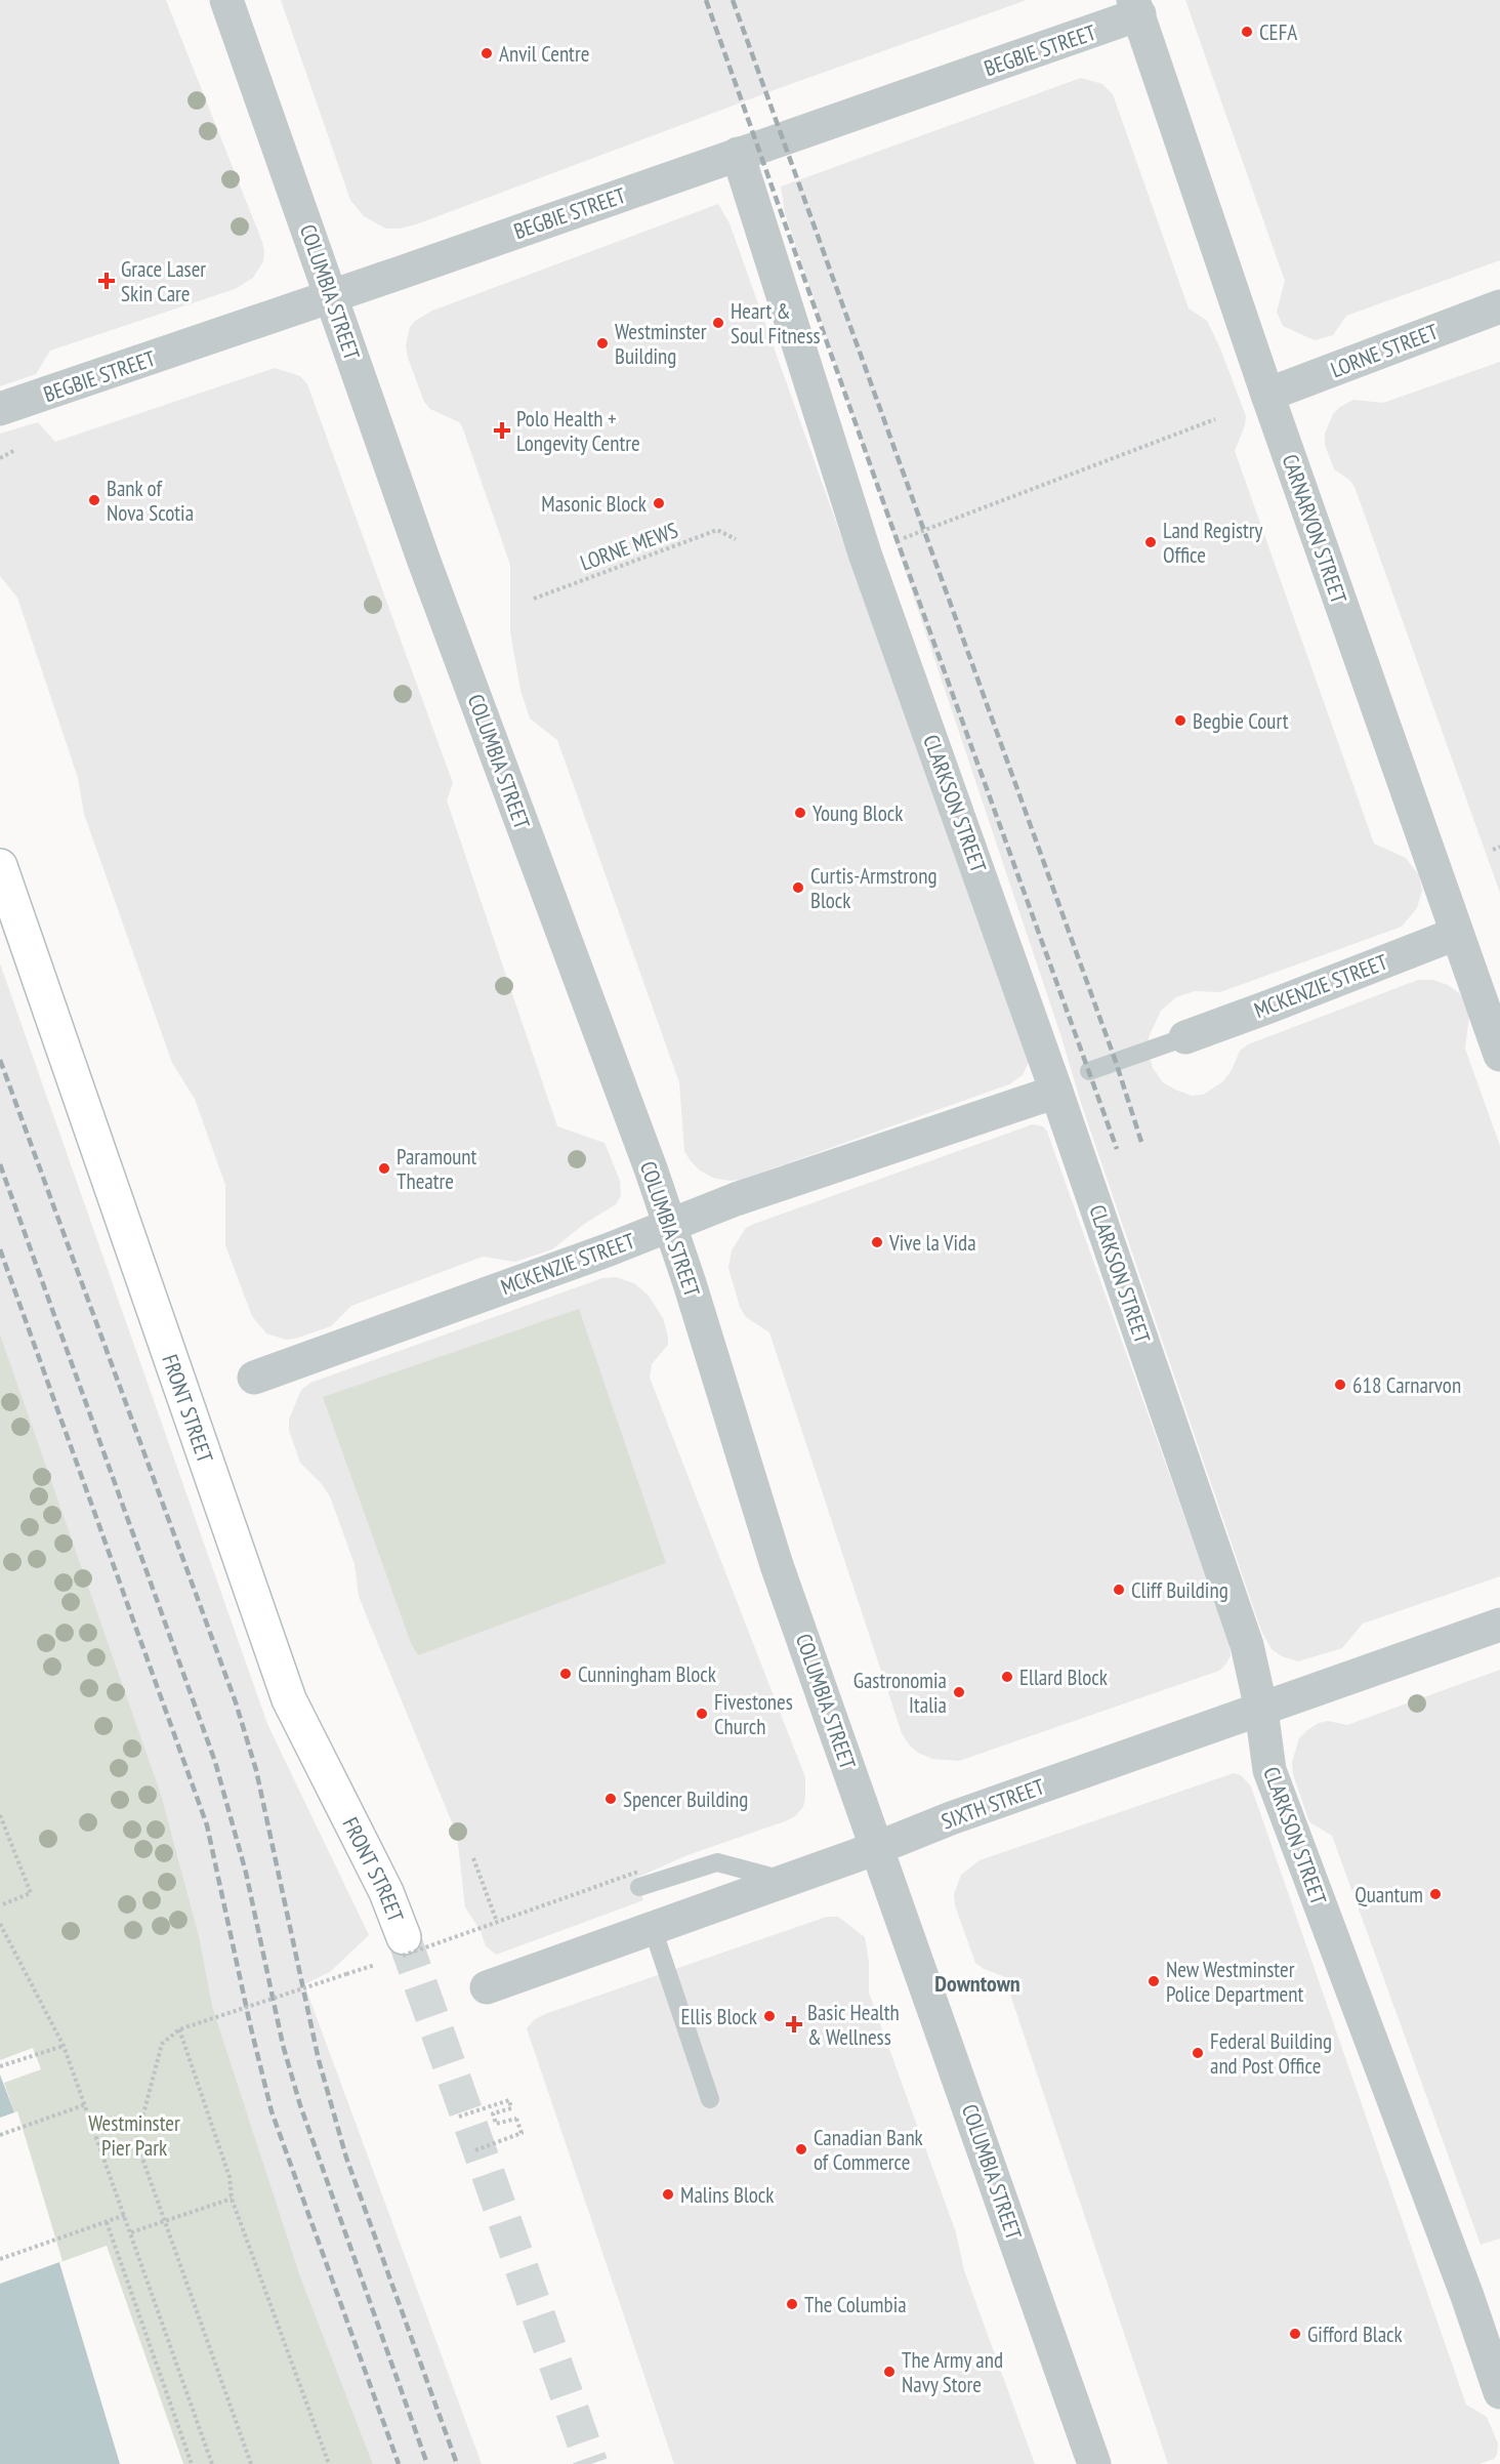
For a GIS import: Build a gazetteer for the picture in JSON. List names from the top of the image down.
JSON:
{
  "streets": {
    "main road": ["FRONT STREET"],
    "street": [
      "BEGBIE STREET",
      "COLUMBIA STREET",
      "LORNE STREET",
      "CARNARVON STREET",
      "CLARKSON STREET",
      "MCKENZIE STREET",
      "SIXTH STREET"
    ],
    "path": ["LORNE MEWS"]
  },
  "crossings": [
    ["BEGBIE STREET", "COLUMBIA STREET"],
    ["BEGBIE STREET", "CARNARVON STREET"],
    ["BEGBIE STREET", "CLARKSON STREET"],
    ["COLUMBIA STREET", "MCKENZIE STREET"],
    ["COLUMBIA STREET", "SIXTH STREET"],
    ["LORNE STREET", "CARNARVON STREET"],
    ["CARNARVON STREET", "MCKENZIE STREET"],
    ["CLARKSON STREET", "MCKENZIE STREET"],
    ["CLARKSON STREET", "SIXTH STREET"]
  ],
  "districts": ["Downtown"],
  "parks": ["Westminster Pier Park"],
  "places": {
    "other": [
      "CEFA",
      "Anvil Centre",
      "Heart & Soul Fitness",
      "Westminster Building",
      "Bank of Nova Scotia",
      "Masonic Block",
      "Land Registry Office",
      "Begbie Court",
      "Young Block",
      "Curtis-Armstrong Block",
      "Paramount Theatre",
      "Vive la Vida",
      "618 Carnarvon",
      "Cliff Building",
      "Cunningham Block",
      "Ellard Block",
      "Gastronomia Italia",
      "Fivestones Church",
      "Spencer Building",
      "Quantum",
      "New Westminster Police Department",
      "Ellis Block",
      "Federal Building and Post Office",
      "Canadian Bank of Commerce",
      "Malins Block",
      "The Columbia",
      "Gifford Black",
      "The Army and Navy Store"
    ],
    "health": ["Grace Laser Skin Care", "Polo Health + Longevity Centre", "Basic Health & Wellness"]
  }
}
